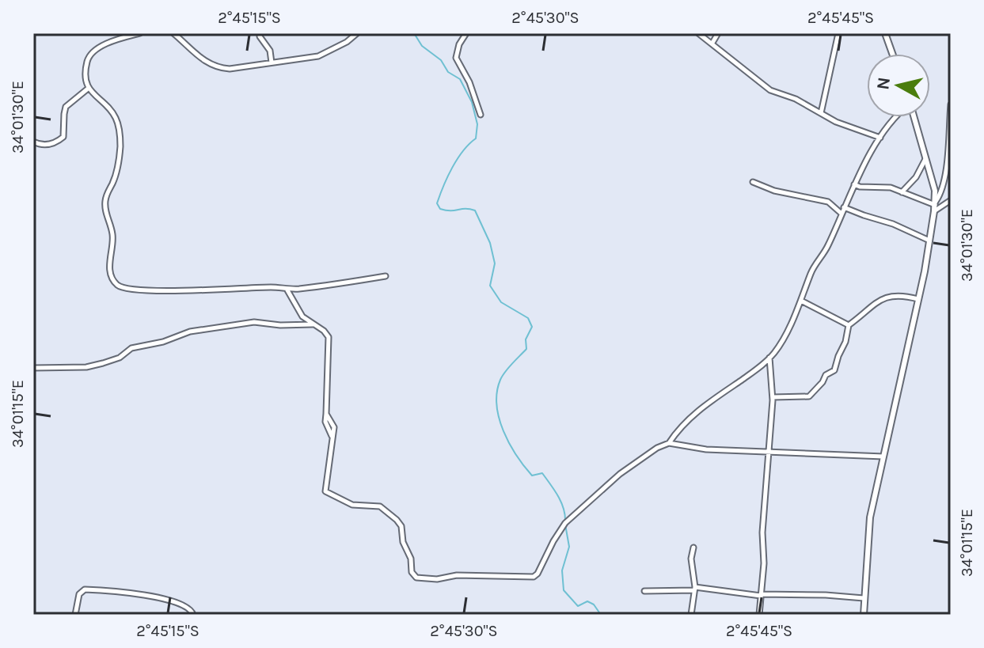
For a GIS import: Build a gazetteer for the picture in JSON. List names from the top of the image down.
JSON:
{
  "north": "left",
  "coordinates": [
    "2°45'15\"S",
    "2°45'30\"S",
    "2°45'45\"S",
    "34°01'30\"E",
    "34°01'15\"E"
  ]
}
